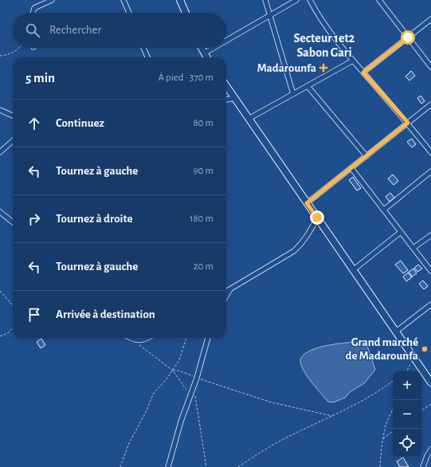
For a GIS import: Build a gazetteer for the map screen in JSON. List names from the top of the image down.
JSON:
{
  "districts": ["Secteur 1et2 Sabon Gari"],
  "places": {
    "health": ["Madarounfa"],
    "other": ["Grand marché de Madarounfa"]
  },
  "page": {
    "search": "Rechercher",
    "heading": ["5 min", "À pied · 370 m"],
    "list": [
      ["Continuez", "80 m"],
      ["Tournez à gauche", "90 m"],
      ["Tournez à droite", "180 m"],
      ["Tournez à gauche", "20 m"],
      "Arrivée à destination"
    ],
    "map_buttons": ["+", "−"]
  }
}
